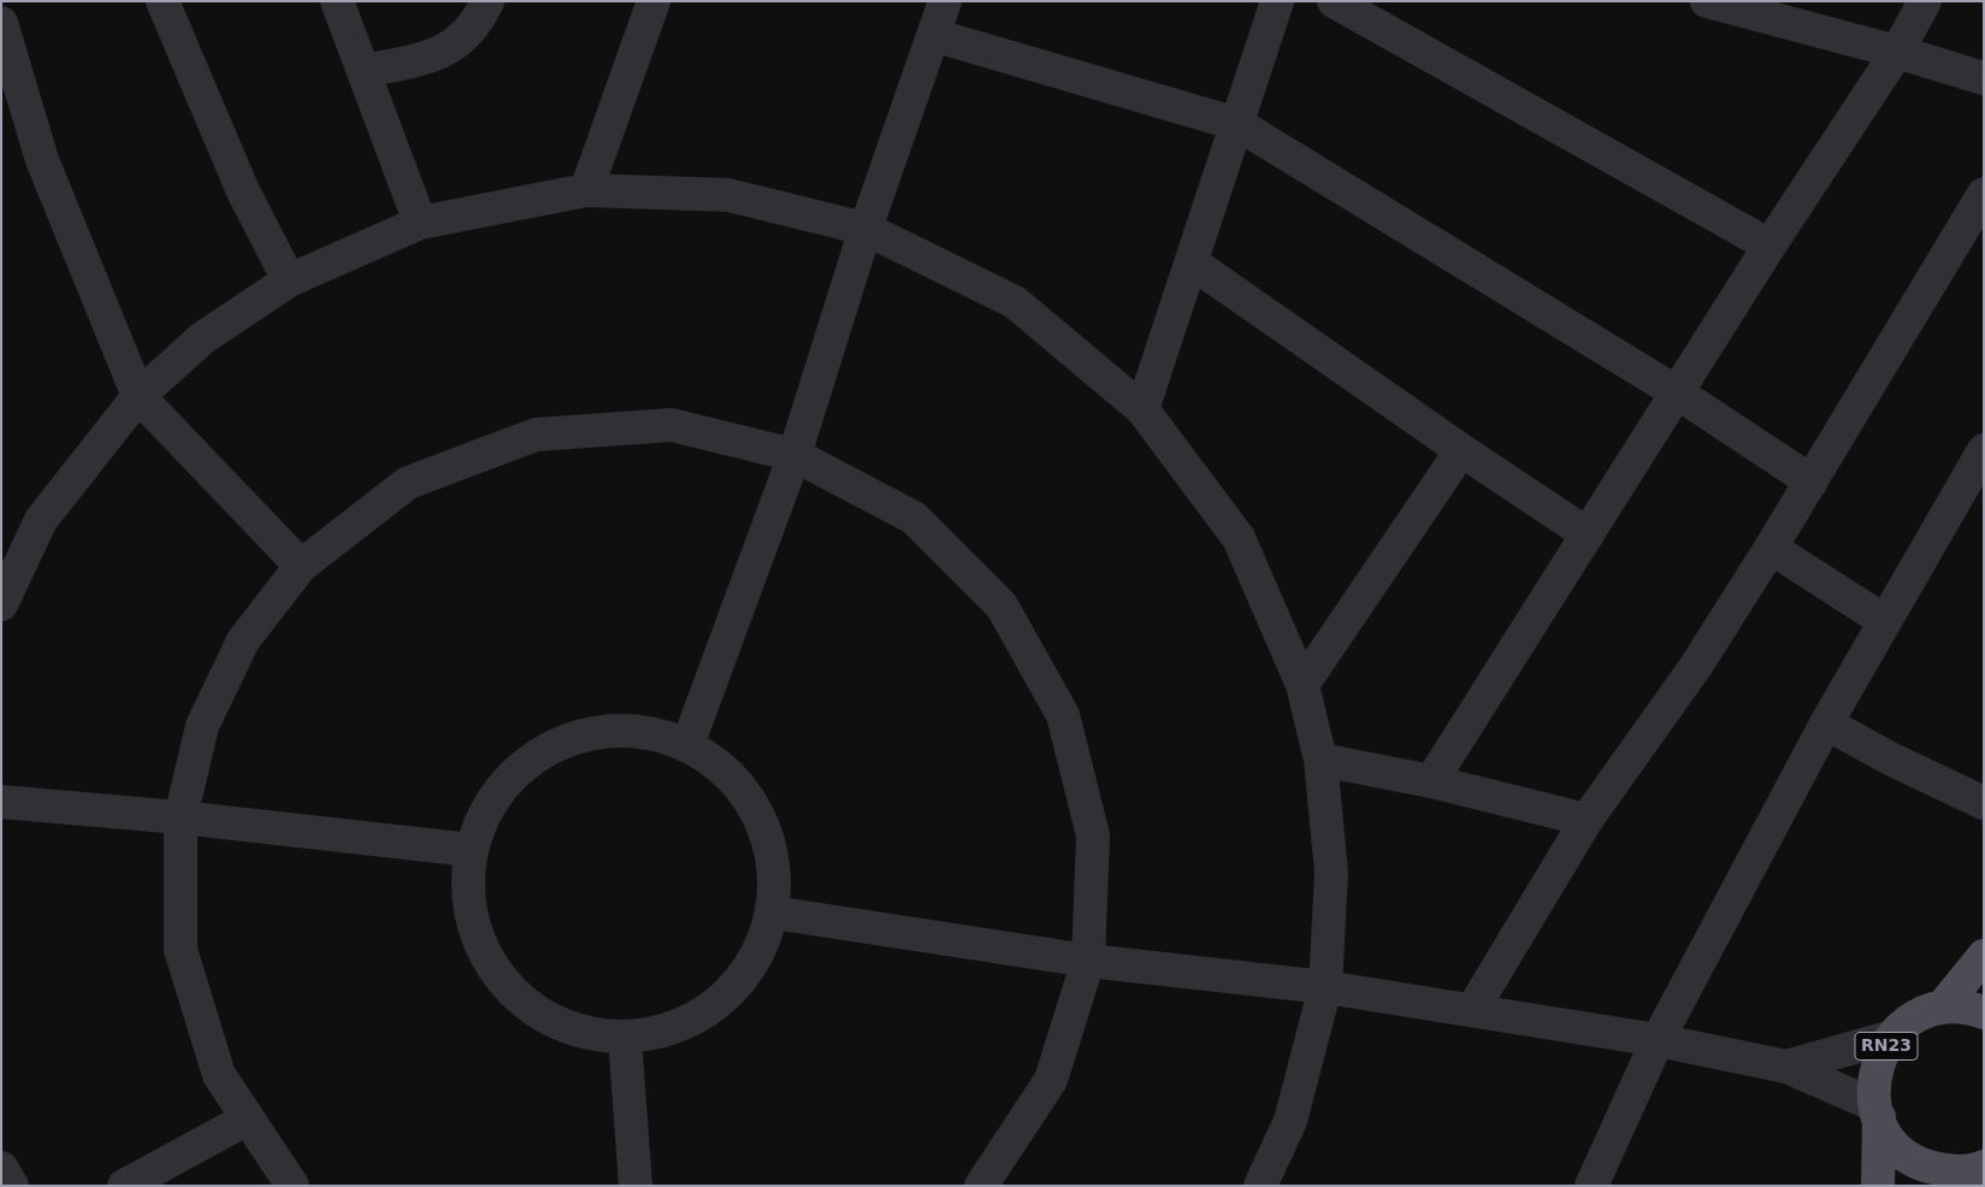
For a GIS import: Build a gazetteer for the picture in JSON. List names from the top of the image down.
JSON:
{
  "streets": {
    "main road": ["RN23"]
  }
}
